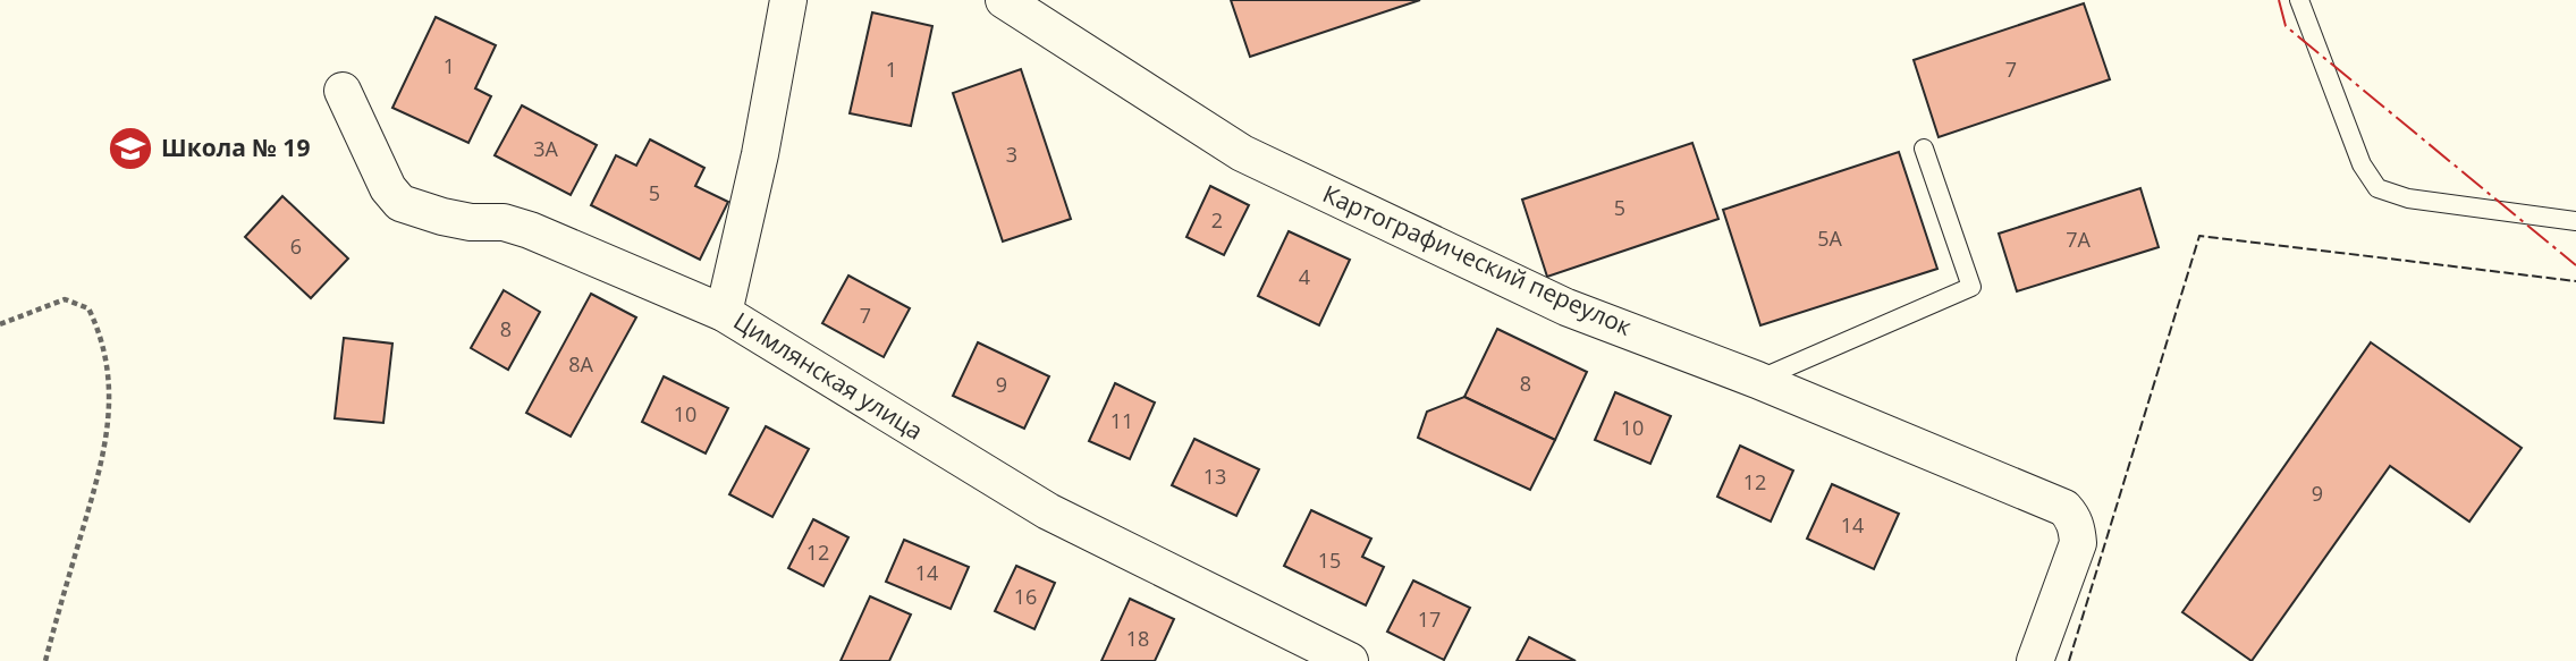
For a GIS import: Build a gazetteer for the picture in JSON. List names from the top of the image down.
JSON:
{
  "streets": {
    "street": ["Картографический переулок", "Цимлянская улица"]
  },
  "places": {
    "school or university": ["Школа № 19"]
  },
  "house_numbers": [
    "1",
    "1",
    "7",
    "3А",
    "3",
    "5",
    "5",
    "2",
    "5А",
    "7А",
    "6",
    "4",
    "7",
    "8",
    "8А",
    "8",
    "9",
    "10",
    "11",
    "10",
    "13",
    "12",
    "9",
    "14",
    "12",
    "15",
    "14",
    "16",
    "17",
    "18"
  ]
}
